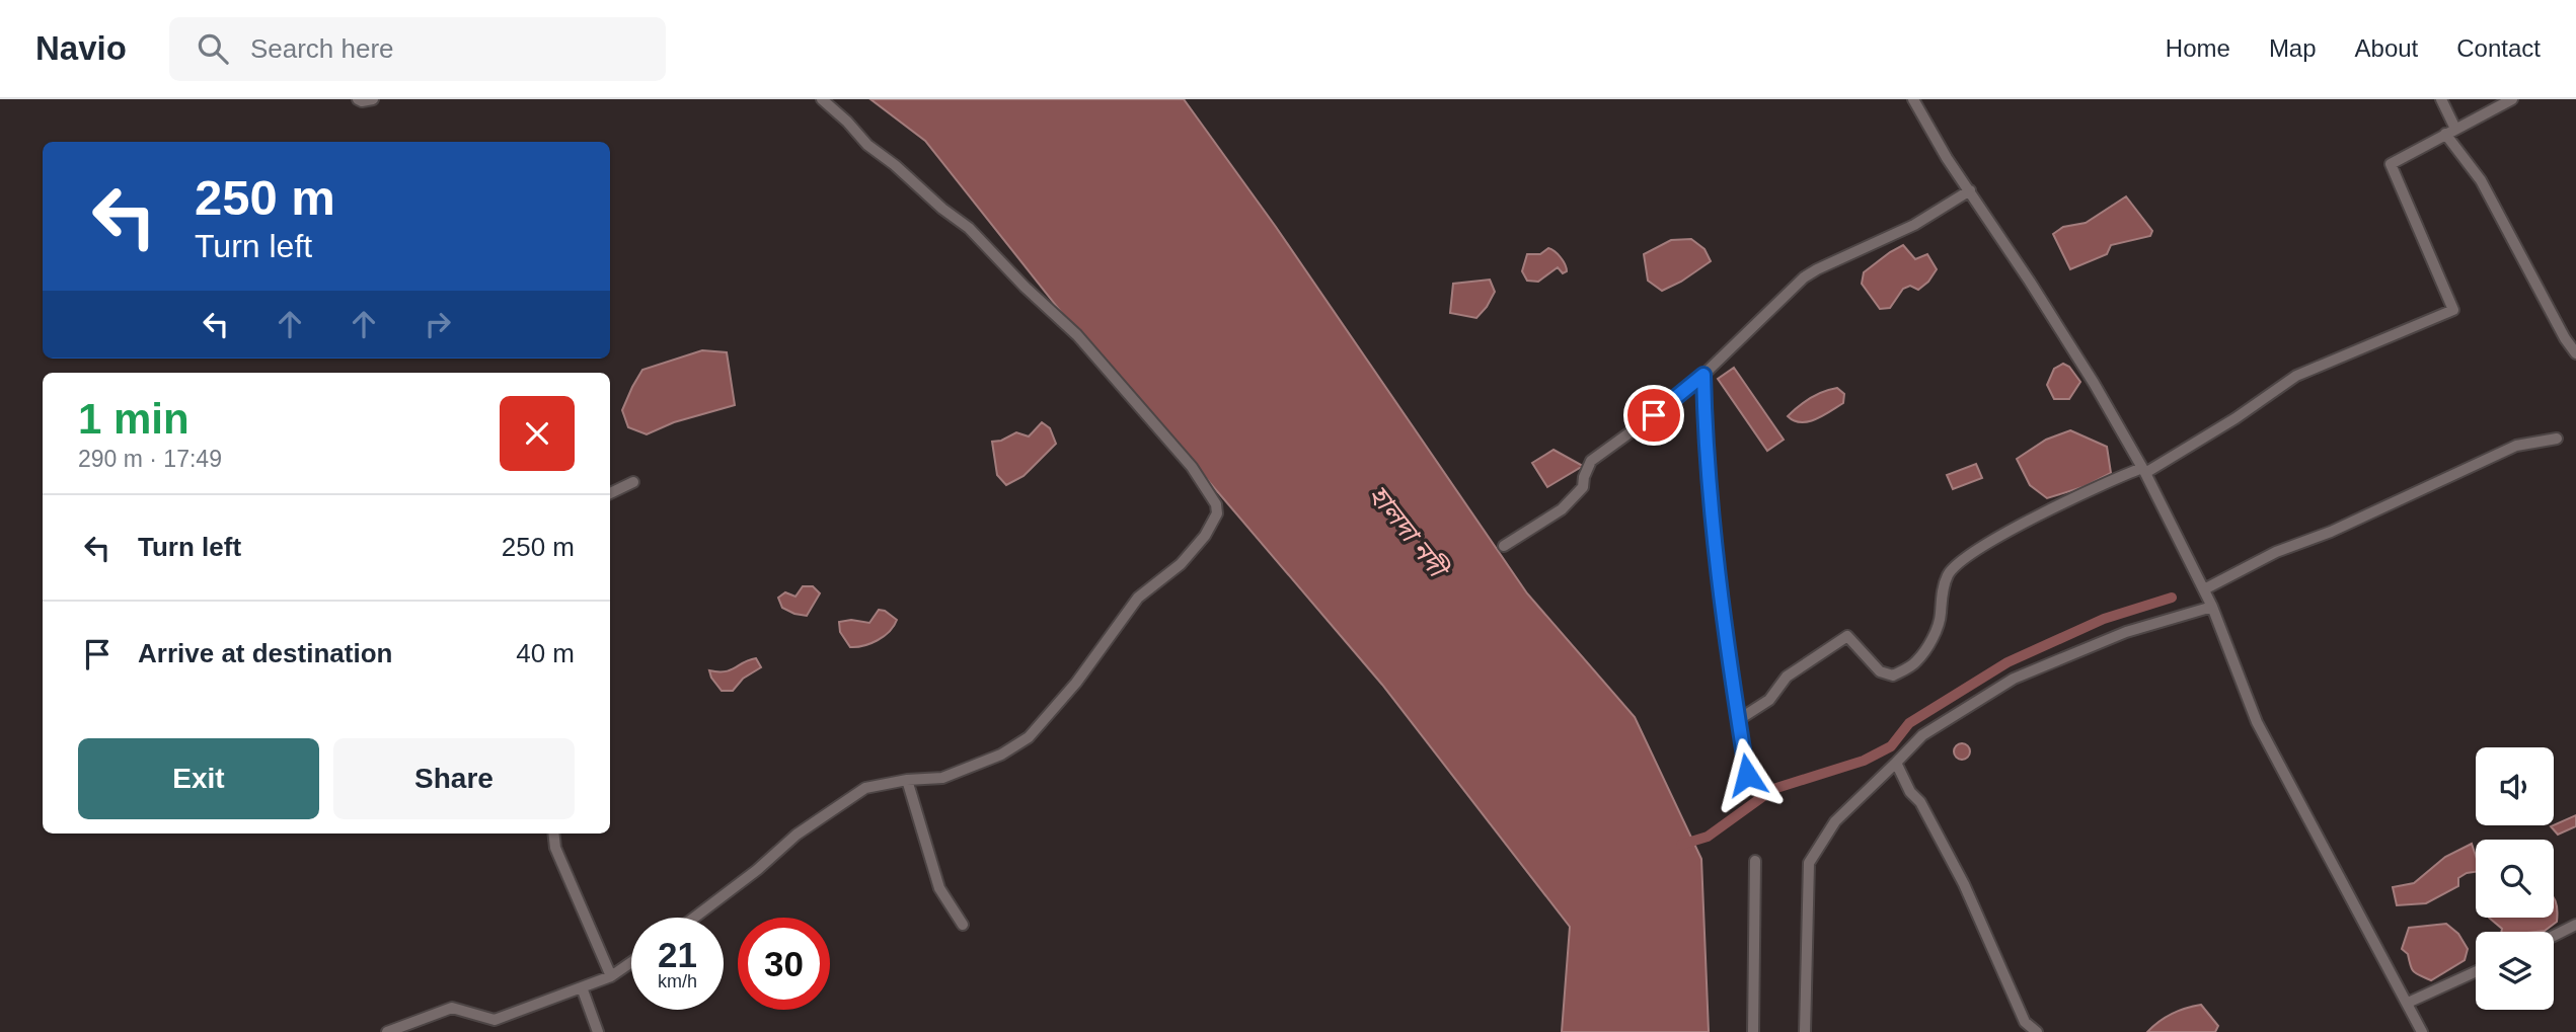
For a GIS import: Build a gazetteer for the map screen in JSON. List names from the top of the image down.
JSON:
{
  "water": ["হালদা নদী"],
  "page": {
    "header": "Navio",
    "search": "Search here",
    "nav": [
      "Home",
      "Map",
      "About",
      "Contact"
    ],
    "turn": ["250 m", "Turn left"],
    "heading": ["1 min", "290 m · 17:49"],
    "list": [
      {
        "name": "Turn left",
        "value": "250 m"
      },
      {
        "name": "Arrive at destination",
        "value": "40 m"
      }
    ],
    "buttons": ["Exit", "Share"],
    "speed": "21 km/h",
    "limit": "30"
  }
}
